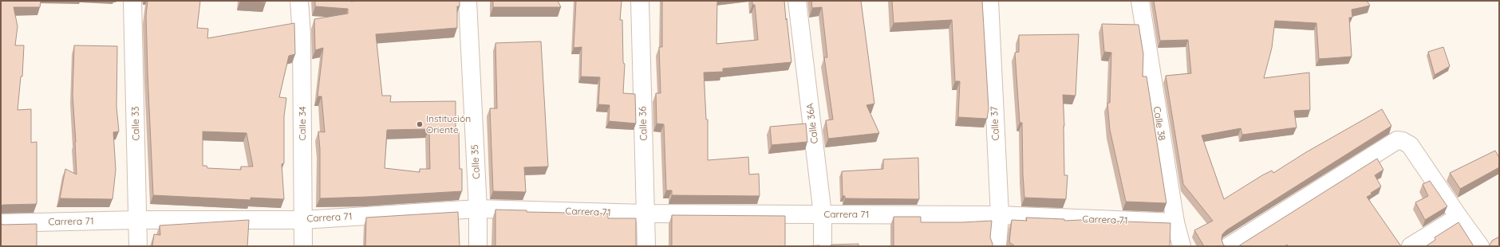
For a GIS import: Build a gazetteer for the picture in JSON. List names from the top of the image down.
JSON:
{
  "streets": {
    "street": [
      "Calle 33",
      "Calle 34",
      "Calle 36",
      "Calle 36A",
      "Calle 37",
      "Calle 38",
      "Calle 35",
      "Carrera 71"
    ]
  },
  "crossings": [
    ["Calle 33", "Carrera 71"],
    ["Calle 34", "Carrera 71"],
    ["Calle 36", "Carrera 71"],
    ["Calle 36A", "Carrera 71"],
    ["Calle 37", "Carrera 71"],
    ["Calle 38", "Carrera 71"],
    ["Calle 35", "Carrera 71"]
  ],
  "places": ["Institución Oriente"]
}
